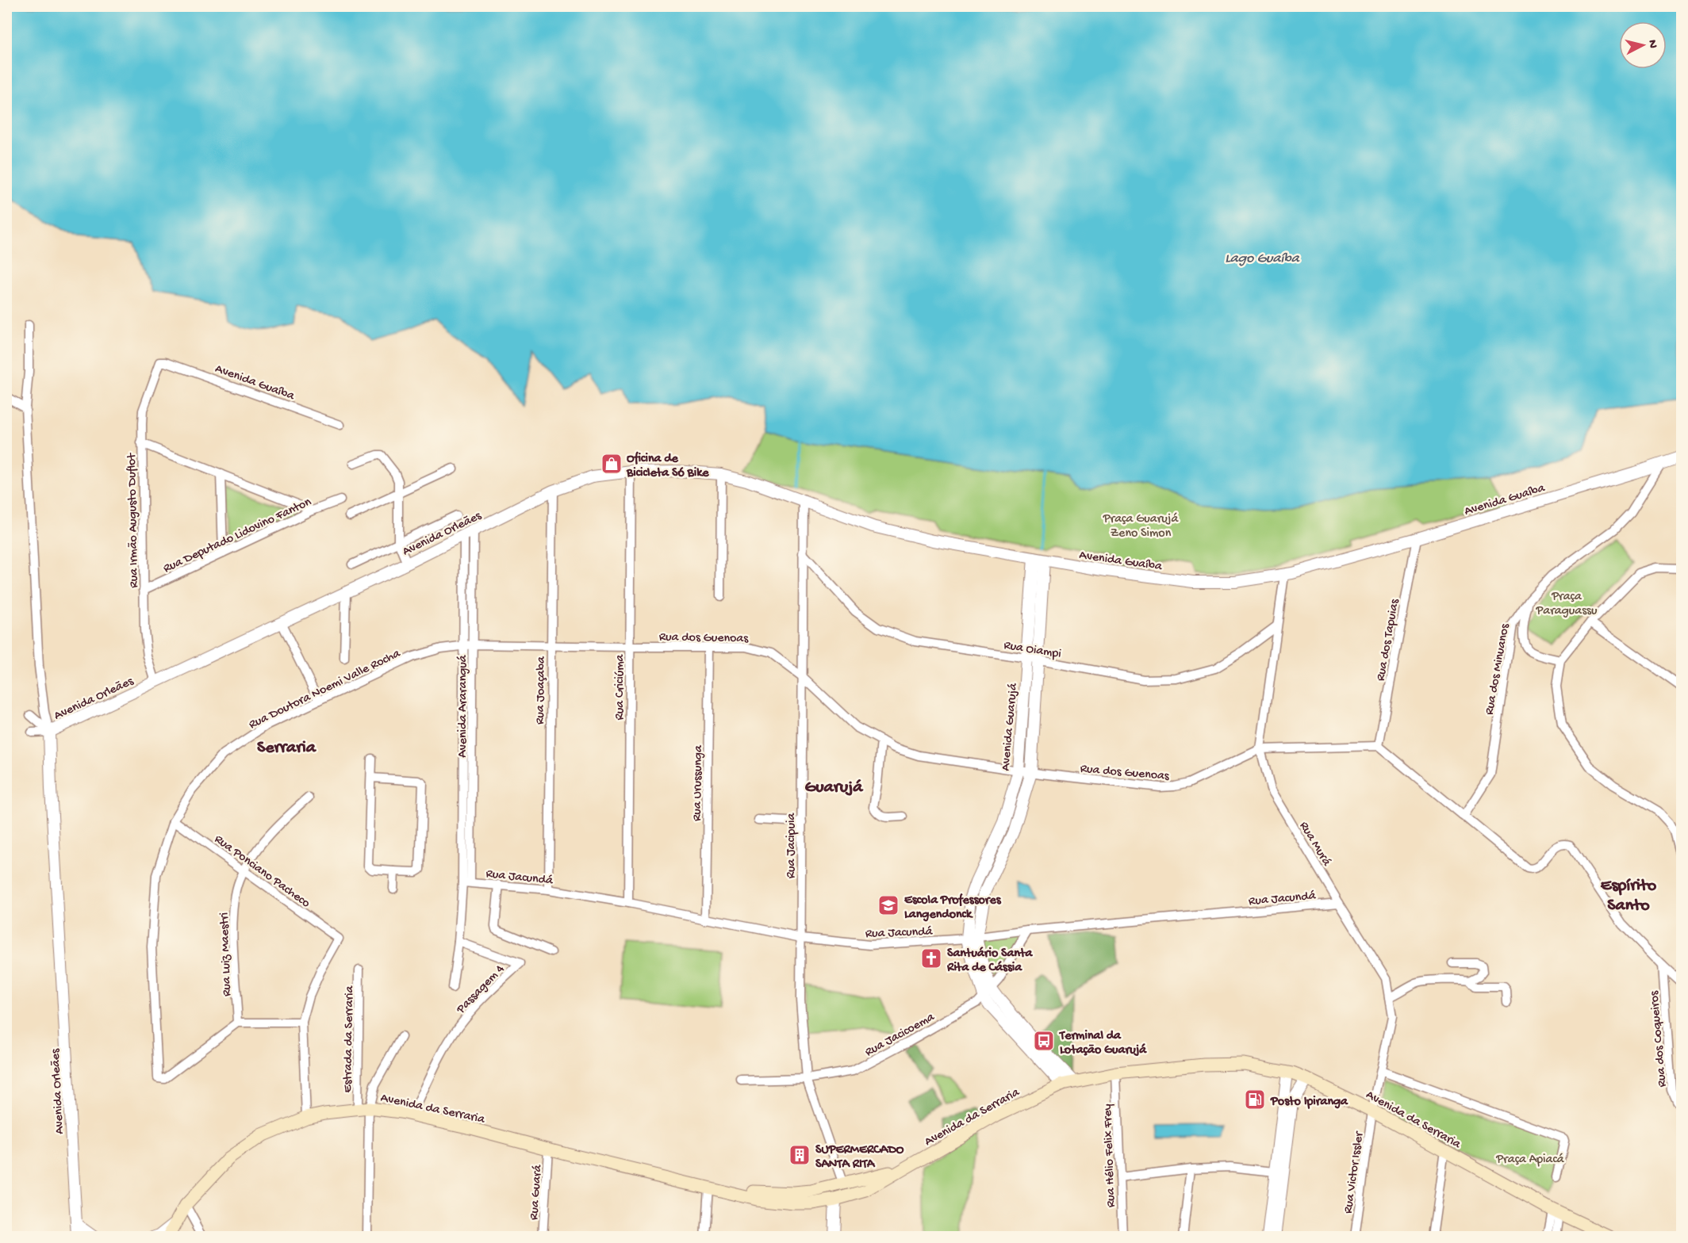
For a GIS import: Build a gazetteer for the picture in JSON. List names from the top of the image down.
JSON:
{
  "streets": {
    "main road": ["Avenida da Serraria"],
    "street": [
      "Avenida Guaíba",
      "Rua Irmão Augusto Duflot",
      "Avenida Orleães",
      "Rua Deputado Lidovino Fanton",
      "Rua dos Guenoas",
      "Rua dos Tapuias",
      "Rua Oiampi",
      "Rua dos Minuanos",
      "Rua Doutora Noemi Valle Rocha",
      "Rua Criciúma",
      "Rua Joaçaba",
      "Avenida Araranguá",
      "Avenida Guarujá",
      "Rua Urussunga",
      "Rua Murá",
      "Rua Jacipuia",
      "Rua Ponciano Pacheco",
      "Rua Jacundá",
      "Rua Luiz Maestri",
      "Passagem 4",
      "Rua Jacicoema",
      "Estrada da Serraria",
      "Rua dos Coqueiros",
      "Rua Hélio Felix Frey",
      "Rua Victor Issler",
      "Rua Guará"
    ]
  },
  "crossings": [
    ["Avenida Guaíba", "Rua Irmão Augusto Duflot"],
    ["Avenida Guaíba", "Avenida Orleães"],
    ["Avenida Guaíba", "Rua dos Tapuias"],
    ["Avenida Guaíba", "Rua dos Minuanos"],
    ["Avenida Guaíba", "Rua Criciúma"],
    ["Avenida Guaíba", "Rua Joaçaba"],
    ["Avenida Guaíba", "Avenida Guarujá"],
    ["Avenida Guaíba", "Rua Murá"],
    ["Avenida Guaíba", "Rua Jacipuia"],
    ["Rua Irmão Augusto Duflot", "Avenida Orleães"],
    ["Rua Irmão Augusto Duflot", "Rua Deputado Lidovino Fanton"],
    ["Avenida Orleães", "Rua Joaçaba"],
    ["Avenida Orleães", "Avenida Araranguá"],
    ["Rua dos Guenoas", "Rua dos Tapuias"],
    ["Rua dos Guenoas", "Rua Doutora Noemi Valle Rocha"],
    ["Rua dos Guenoas", "Rua Criciúma"],
    ["Rua dos Guenoas", "Rua Joaçaba"],
    ["Rua dos Guenoas", "Avenida Araranguá"],
    ["Rua dos Guenoas", "Avenida Guarujá"],
    ["Rua dos Guenoas", "Rua Urussunga"],
    ["Rua dos Guenoas", "Rua Murá"],
    ["Rua dos Guenoas", "Rua Jacipuia"],
    ["Rua Oiampi", "Avenida Guarujá"],
    ["Rua Oiampi", "Rua Murá"],
    ["Rua Oiampi", "Rua Jacipuia"],
    ["Rua Doutora Noemi Valle Rocha", "Avenida Araranguá"],
    ["Rua Doutora Noemi Valle Rocha", "Rua Ponciano Pacheco"],
    ["Rua Doutora Noemi Valle Rocha", "Rua Luiz Maestri"],
    ["Rua Criciúma", "Rua Jacundá"],
    ["Rua Joaçaba", "Rua Jacundá"],
    ["Avenida Araranguá", "Rua Jacundá"],
    ["Avenida Guarujá", "Rua Jacundá"],
    ["Avenida Guarujá", "Rua Jacicoema"],
    ["Avenida Guarujá", "Avenida da Serraria"],
    ["Rua Urussunga", "Rua Jacundá"],
    ["Rua Murá", "Rua Jacundá"],
    ["Rua Murá", "Avenida da Serraria"],
    ["Rua Murá", "Rua Victor Issler"],
    ["Rua Jacipuia", "Rua Jacundá"],
    ["Rua Jacipuia", "Rua Jacicoema"],
    ["Rua Jacipuia", "Avenida da Serraria"],
    ["Rua Ponciano Pacheco", "Rua Luiz Maestri"],
    ["Rua Jacundá", "Rua Jacicoema"],
    ["Passagem 4", "Avenida da Serraria"],
    ["Estrada da Serraria", "Avenida da Serraria"],
    ["Avenida da Serraria", "Rua Hélio Felix Frey"],
    ["Avenida da Serraria", "Rua Victor Issler"],
    ["Avenida da Serraria", "Rua Guará"]
  ],
  "districts": ["Serraria", "Guarujá", "Espírito Santo"],
  "water": ["Lago Guaíba"],
  "parks": ["Praça Guarujá Zeno Simon", "Praça Paraguassu", "Praça Apiacá"],
  "places": {
    "shop": ["Oficina de Bicicleta Só Bike"],
    "school or university": ["Escola Professores Langendonck"],
    "church": ["Santuário Santa Rita de Cássia"],
    "bus stop": ["Terminal da Lotação Guarujá"],
    "fuel station": ["Posto Ipiranga"],
    "building": ["SUPERMERCADO SANTA RITA"]
  },
  "north": "right"
}
